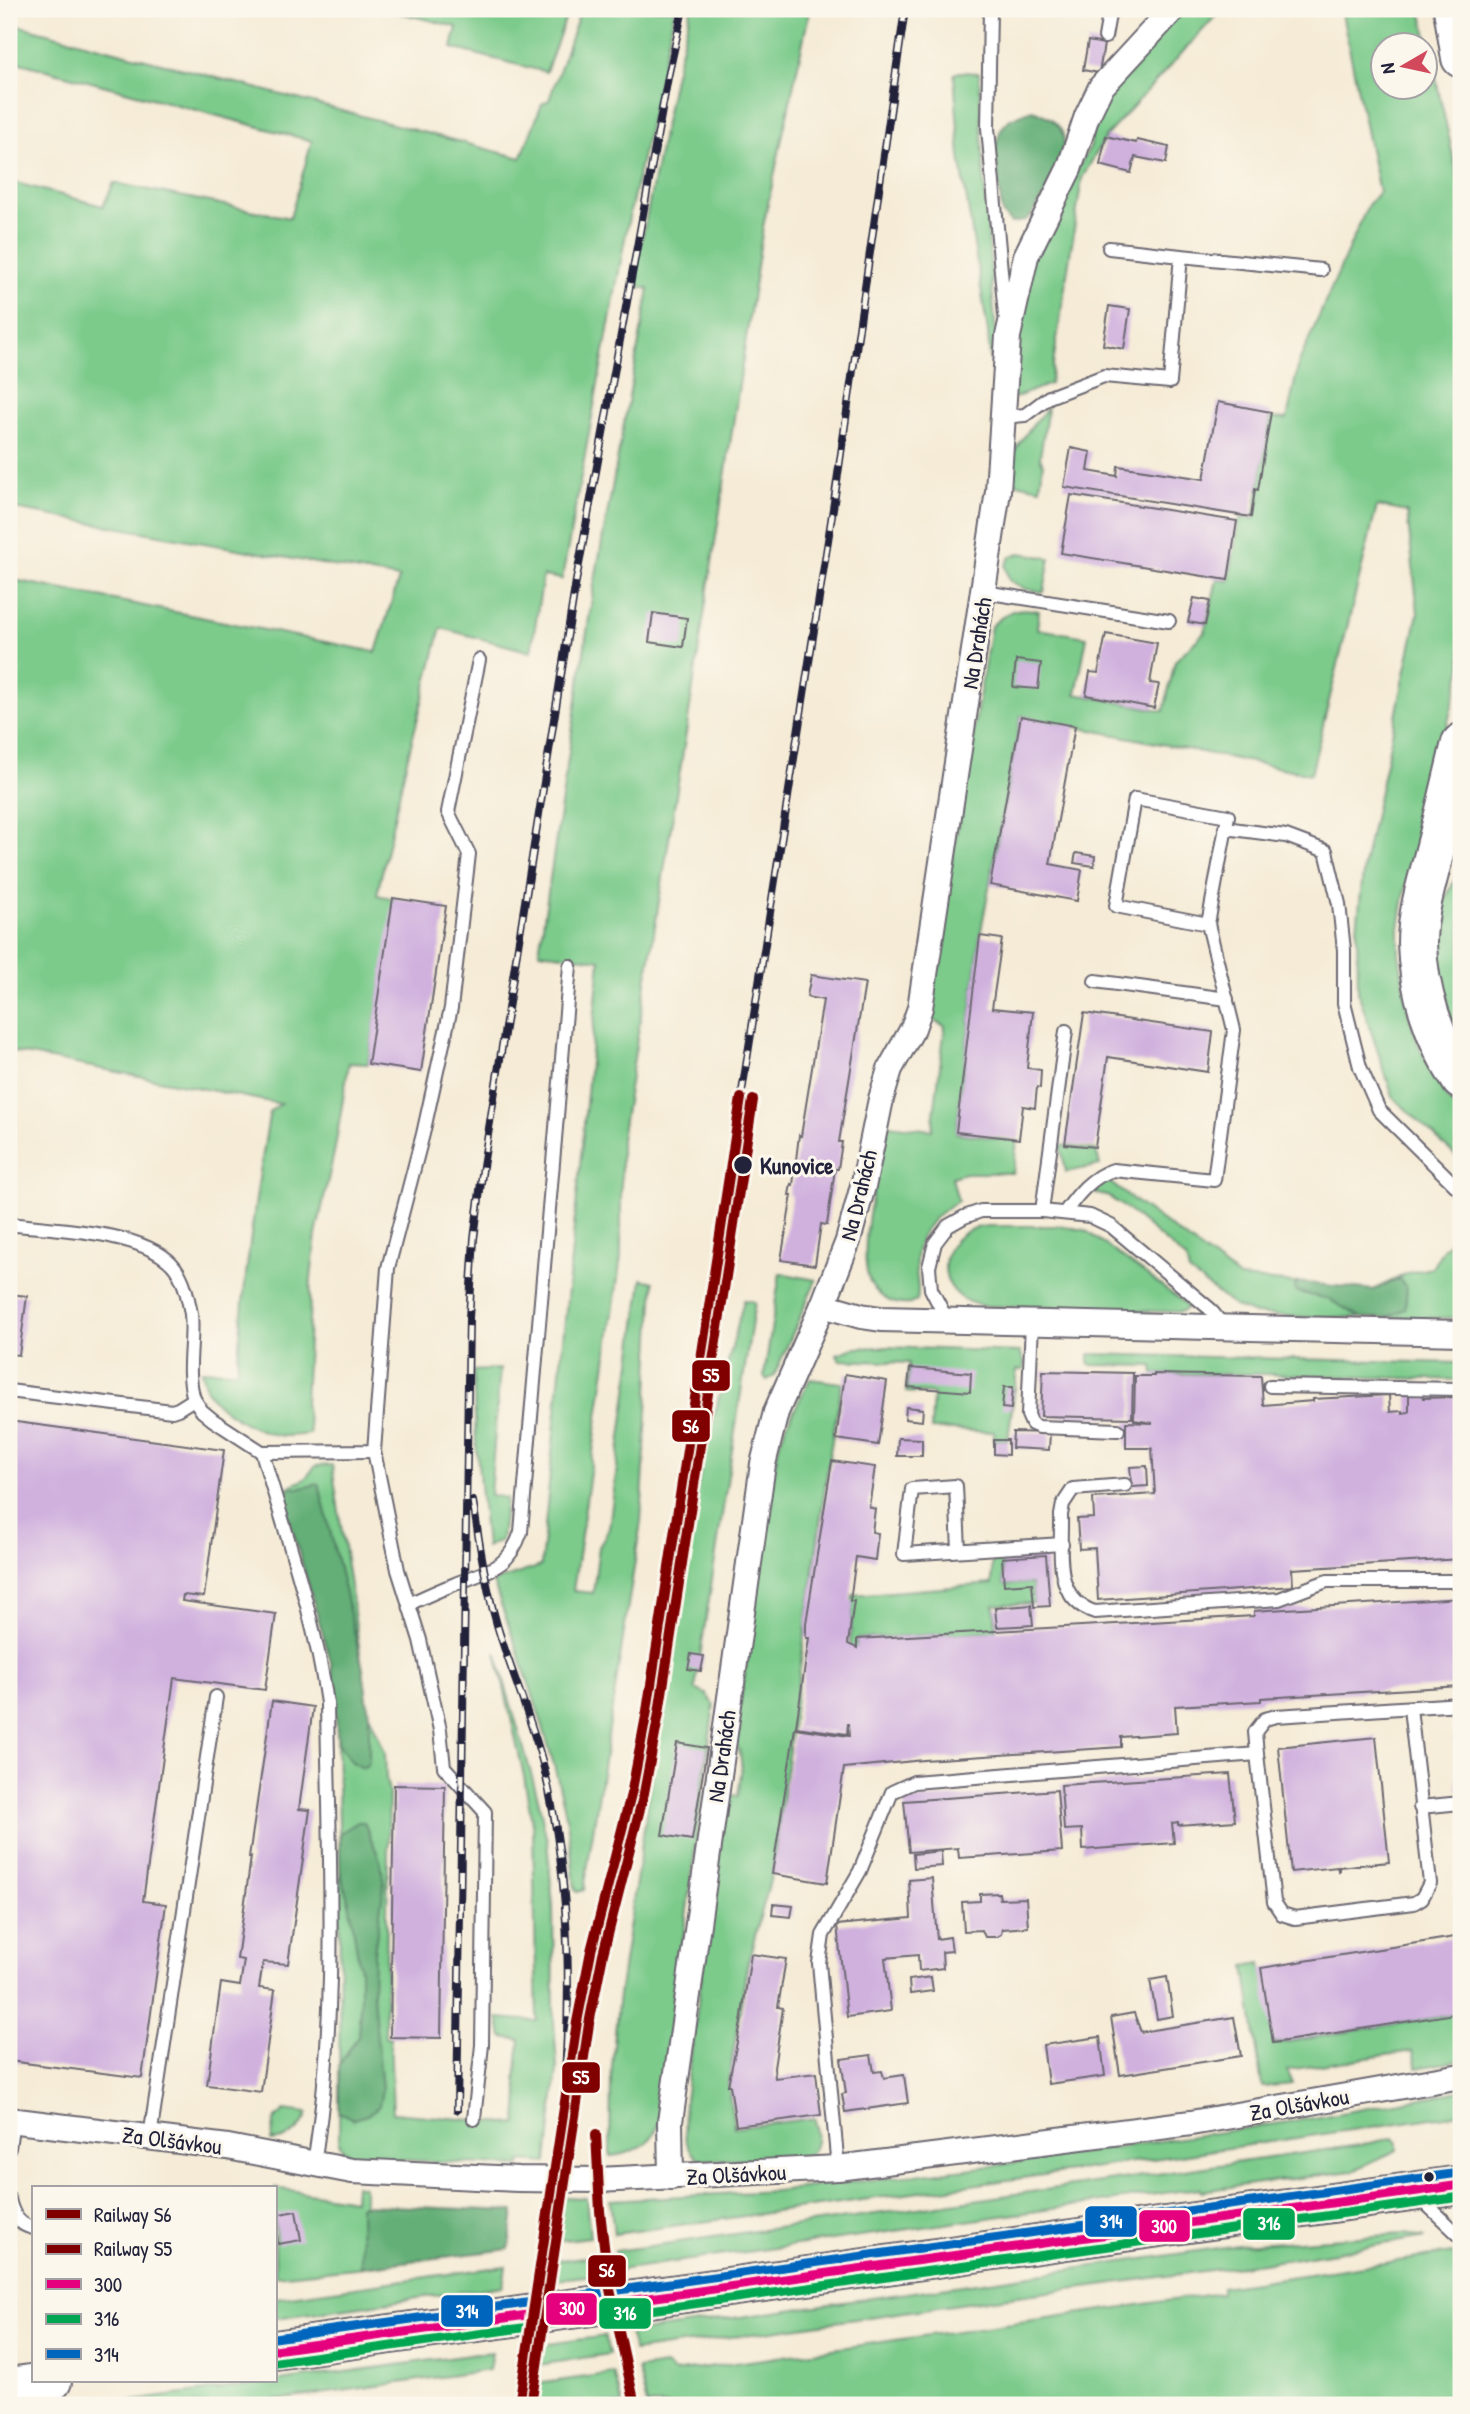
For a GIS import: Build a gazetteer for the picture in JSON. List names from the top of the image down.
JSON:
{
  "streets": {
    "street": ["Na Drahách", "Za Olšávkou"]
  },
  "crossings": [
    ["Na Drahách", "Za Olšávkou"]
  ],
  "places": ["Kunovice"],
  "lines": [
    "rail line S6",
    "rail line S5",
    "transit line 314",
    "transit line 300",
    "transit line 316"
  ],
  "legend": [
    "Railway S6",
    "Railway S5",
    "300",
    "316",
    "314"
  ],
  "north": "left"
}
